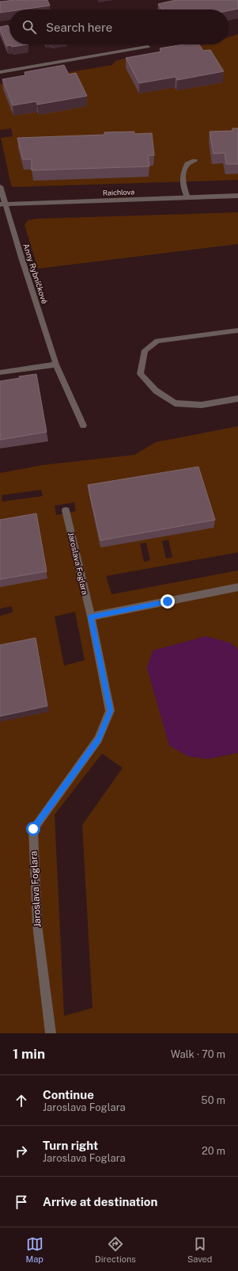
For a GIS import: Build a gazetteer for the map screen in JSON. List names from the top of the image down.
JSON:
{
  "streets": {
    "street": ["Raichlova", "Anny Rybníčkové", "Jaroslava Foglara"]
  },
  "crossings": [
    ["Raichlova", "Anny Rybníčkové"]
  ],
  "page": {
    "search": "Search here",
    "heading": ["1 min", "Walk · 70 m"],
    "list": [
      ["Continue", "Jaroslava Foglara", "50 m"],
      ["Turn right", "Jaroslava Foglara", "20 m"],
      "Arrive at destination"
    ],
    "nav": ["Map", "Directions", "Saved"]
  }
}
